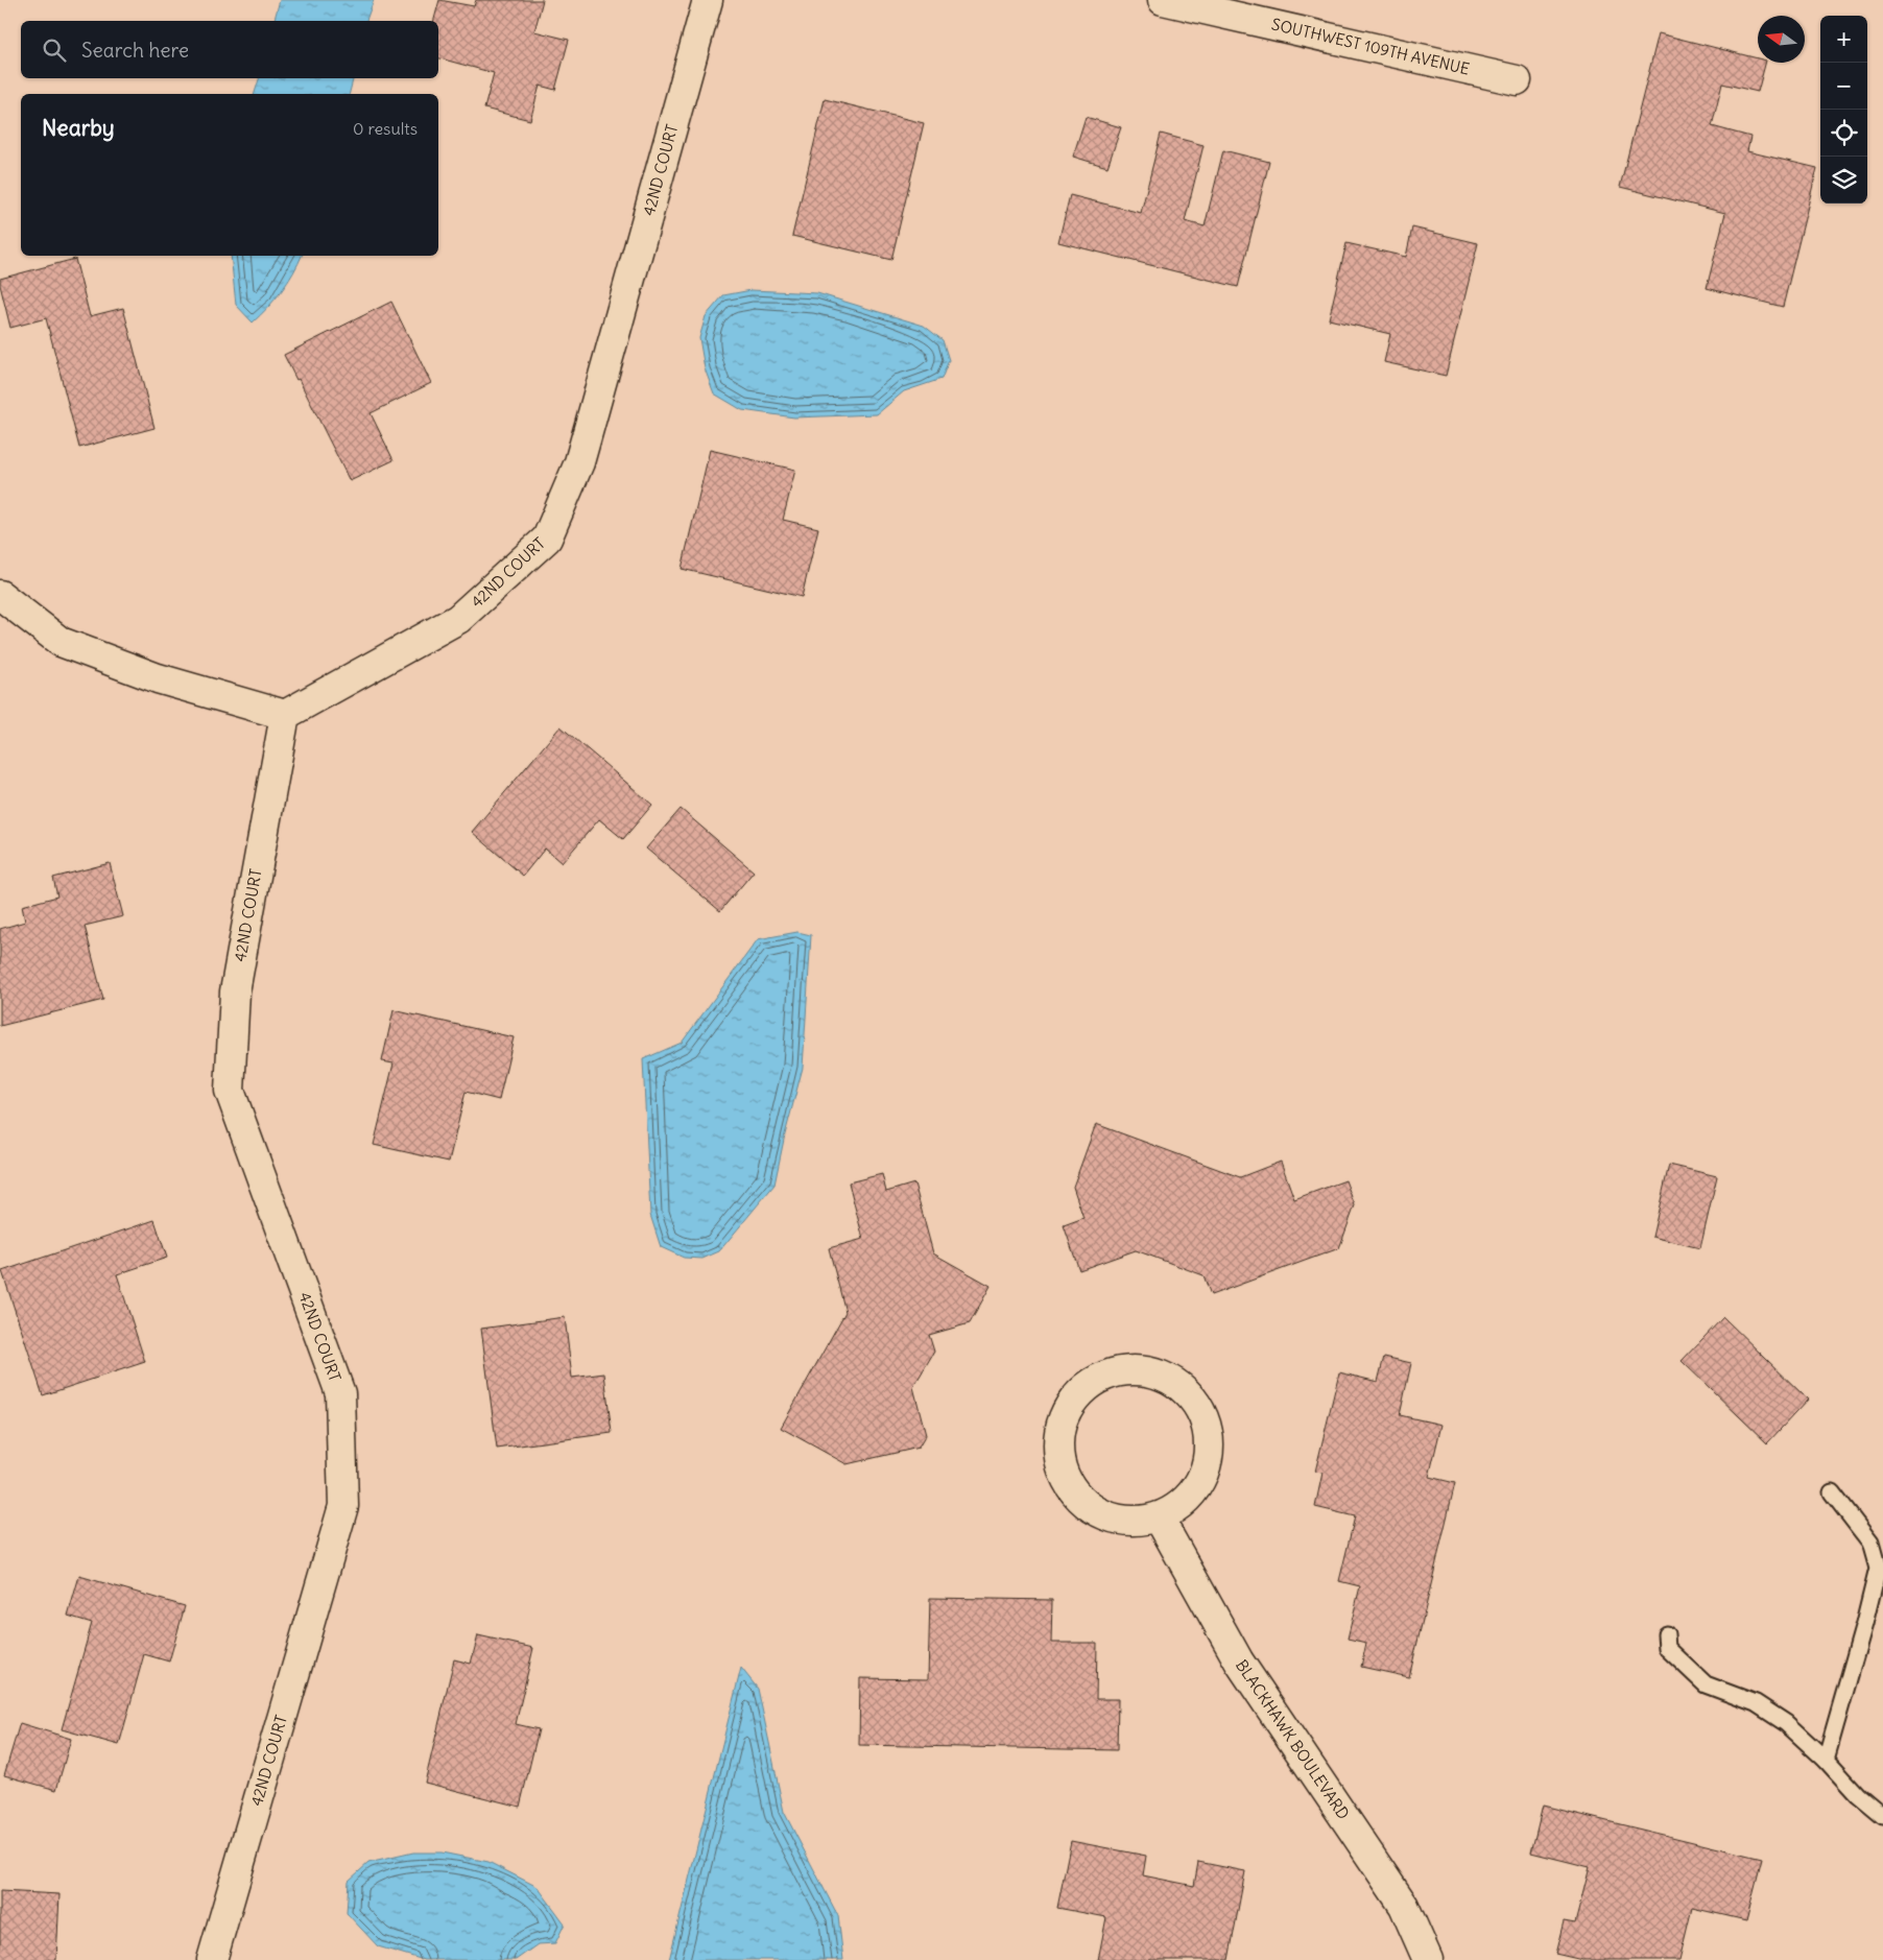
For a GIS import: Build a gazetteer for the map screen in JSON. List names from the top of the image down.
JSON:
{
  "streets": {
    "street": ["SOUTHWEST 109TH AVENUE", "42ND COURT", "BLACKHAWK BOULEVARD"]
  },
  "north": "left",
  "page": {
    "map_buttons": ["+", "−"],
    "search": "Search here",
    "heading": ["Nearby", "0 results"]
  }
}
